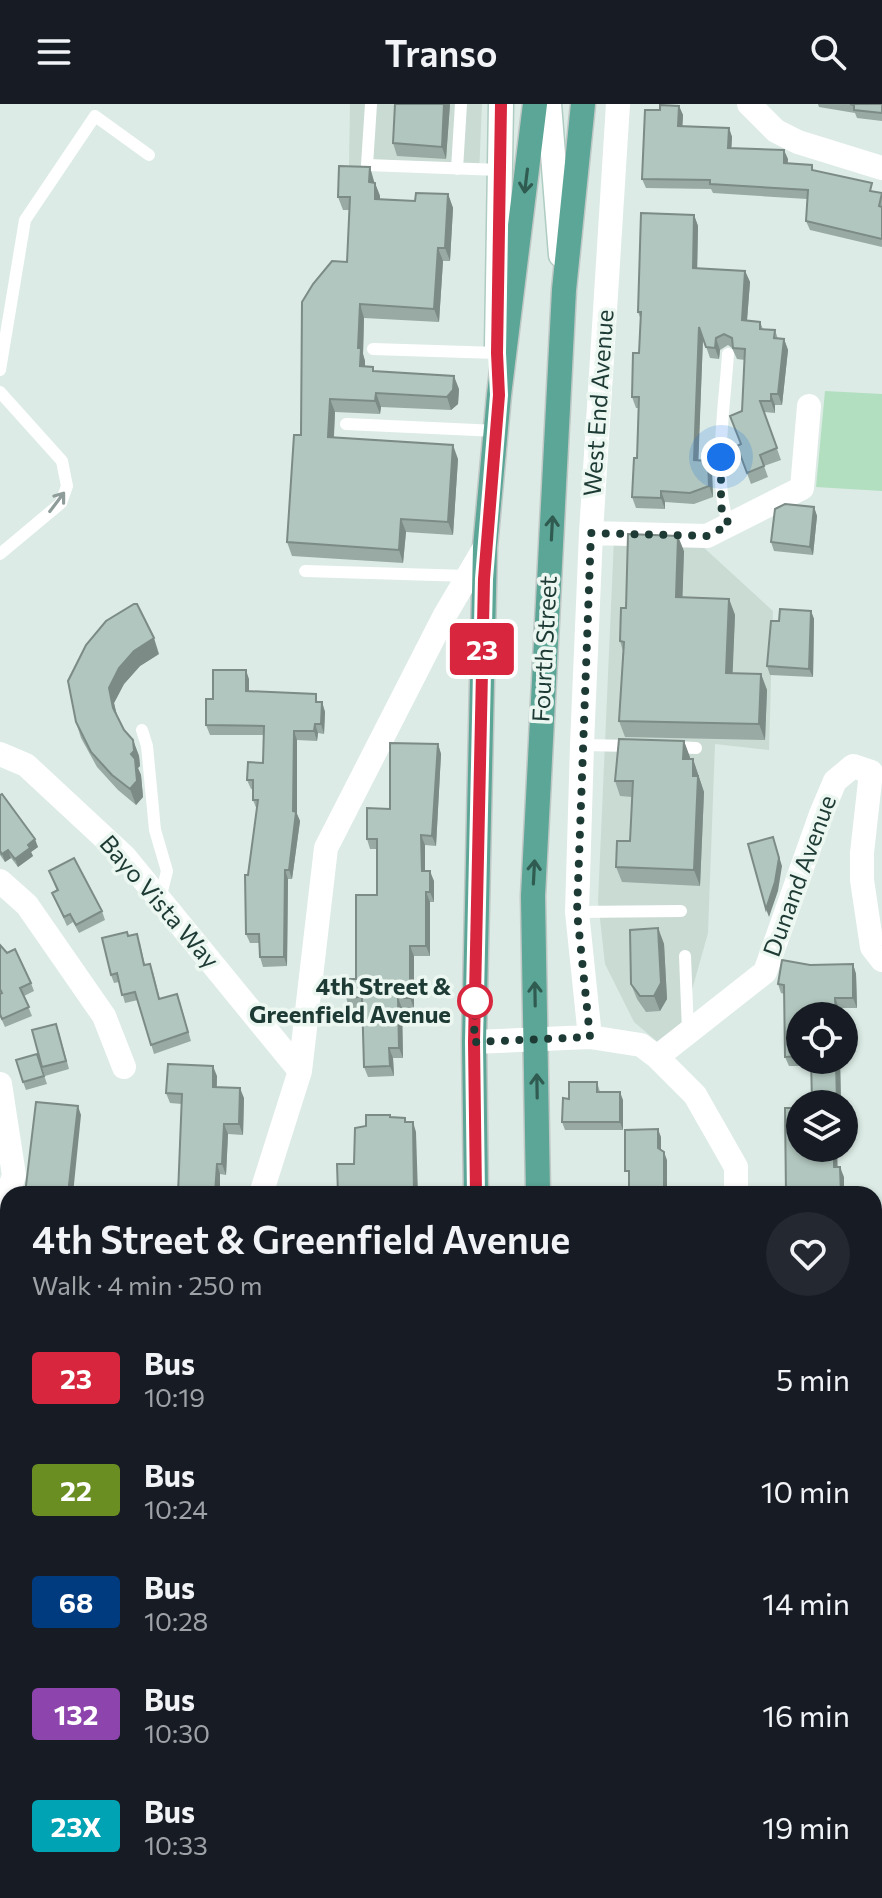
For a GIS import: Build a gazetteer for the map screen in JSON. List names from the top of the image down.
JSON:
{
  "streets": {
    "main road": ["Fourth Street"],
    "street": ["West End Avenue", "Dunand Avenue", "Bayo Vista Way"]
  },
  "places": ["4th Street & Greenfield Avenue"],
  "lines": ["bus line 23"],
  "page": {
    "header": "Transo",
    "on_map": "23",
    "heading": ["4th Street & Greenfield Avenue", "Walk · 4 min · 250 m"],
    "list": [
      {
        "mark": "23",
        "name": "Bus",
        "note": "10:19",
        "value": "5 min"
      },
      {
        "mark": "22",
        "name": "Bus",
        "note": "10:24",
        "value": "10 min"
      },
      {
        "mark": "68",
        "name": "Bus",
        "note": "10:28",
        "value": "14 min"
      },
      {
        "mark": "132",
        "name": "Bus",
        "note": "10:30",
        "value": "16 min"
      },
      {
        "mark": "23X",
        "name": "Bus",
        "note": "10:33",
        "value": "19 min"
      }
    ]
  }
}
